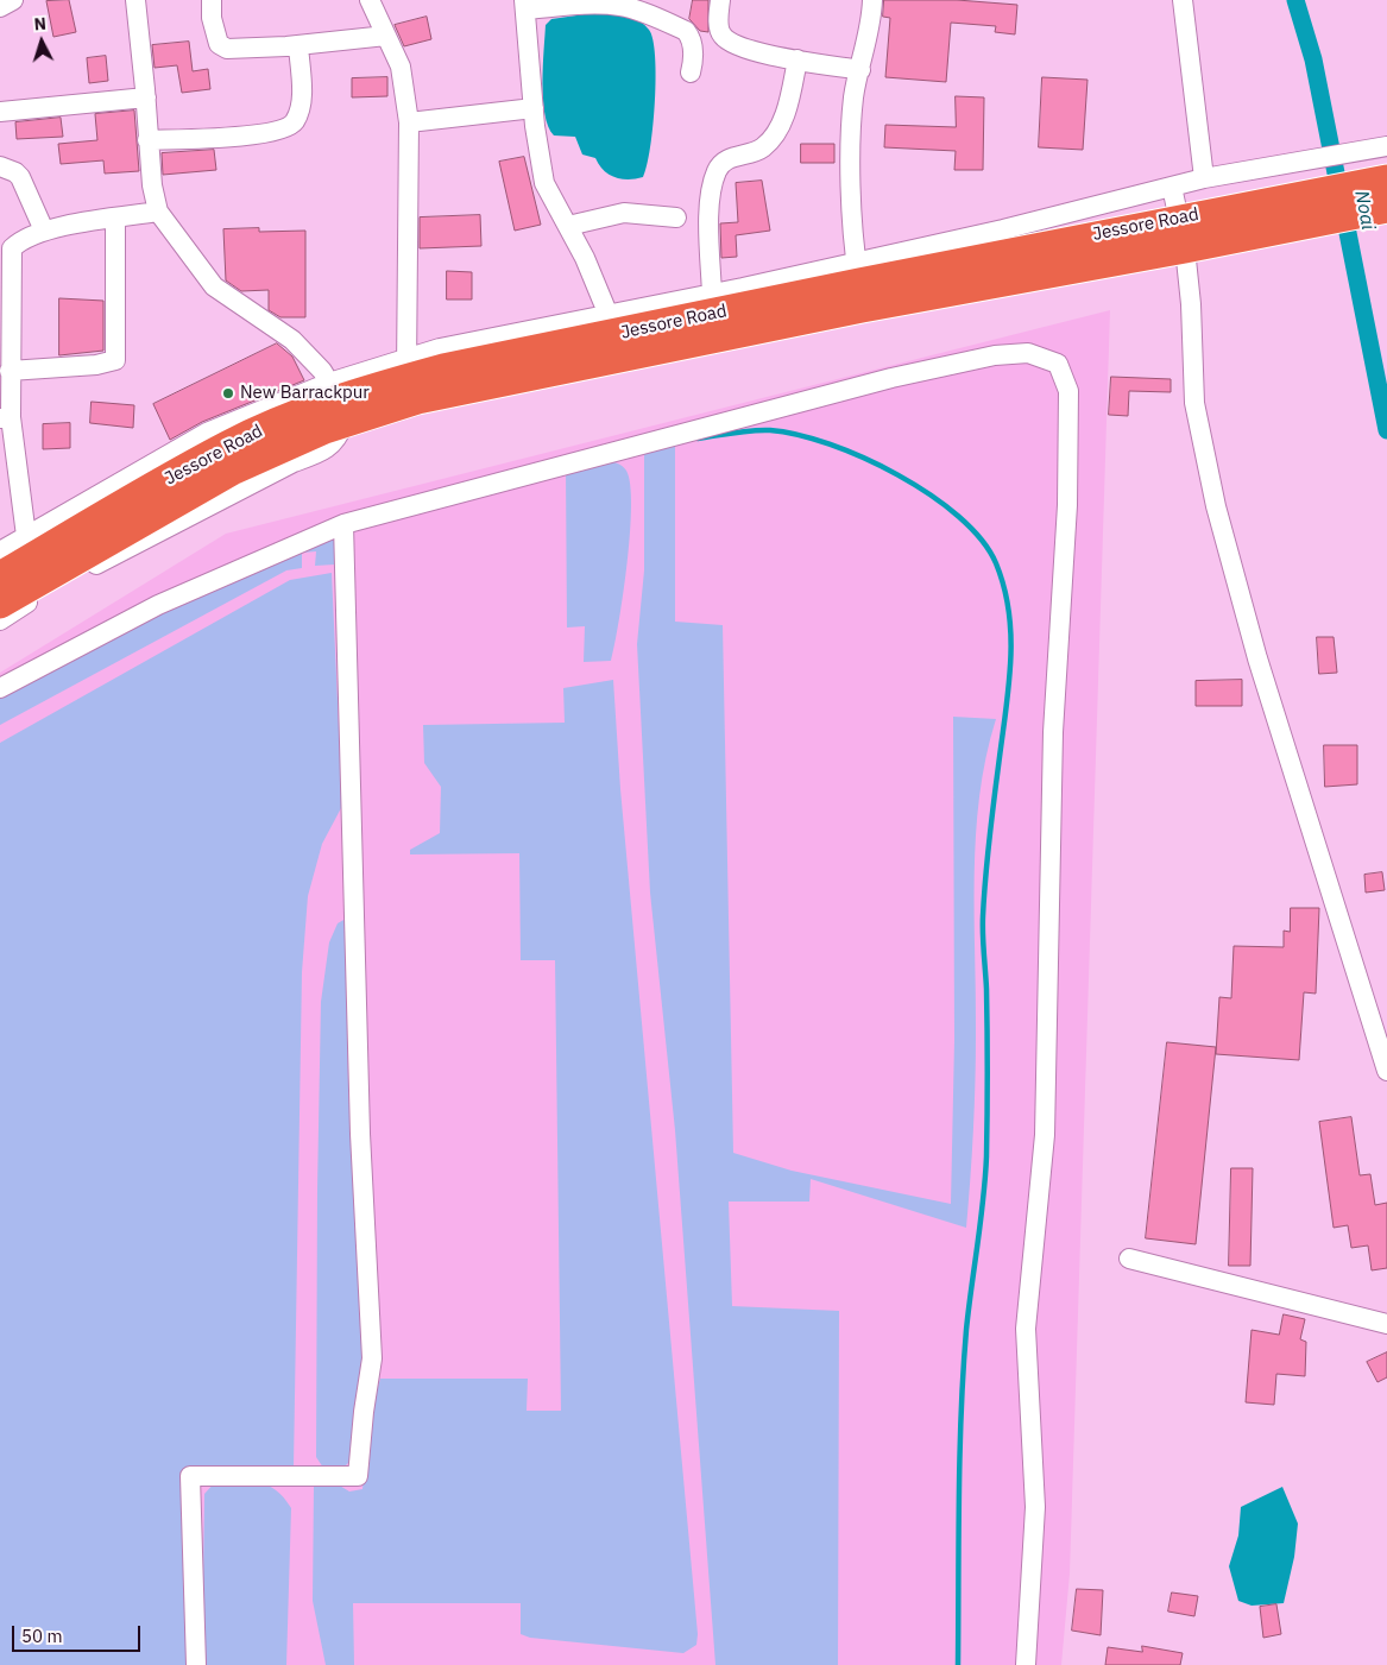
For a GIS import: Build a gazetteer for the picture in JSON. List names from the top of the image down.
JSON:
{
  "streets": {
    "highway": ["Jessore Road"]
  },
  "water": ["Noai"],
  "places": ["New Barrackpur"],
  "scale_bar": "50 m",
  "north": "top"
}
